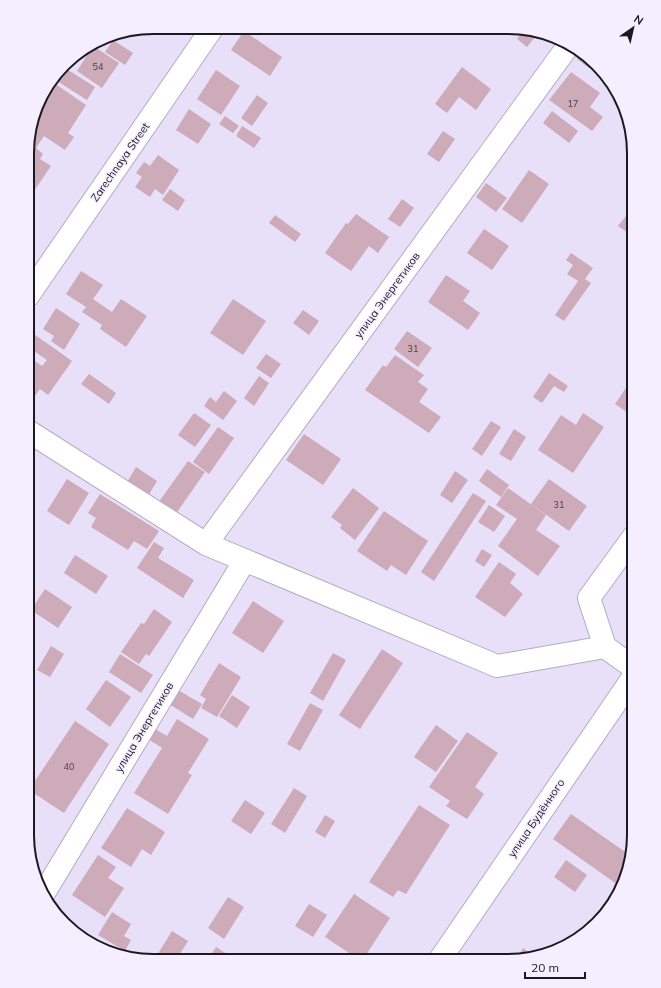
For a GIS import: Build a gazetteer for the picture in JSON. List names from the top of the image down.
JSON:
{
  "streets": {
    "street": ["Zarechnaya Street", "улица Энергетиков", "улица Будённого"]
  },
  "house_numbers": [
    "54",
    "17",
    "31",
    "31",
    "40"
  ],
  "scale_bar": "20 m",
  "north": "top right"
}
